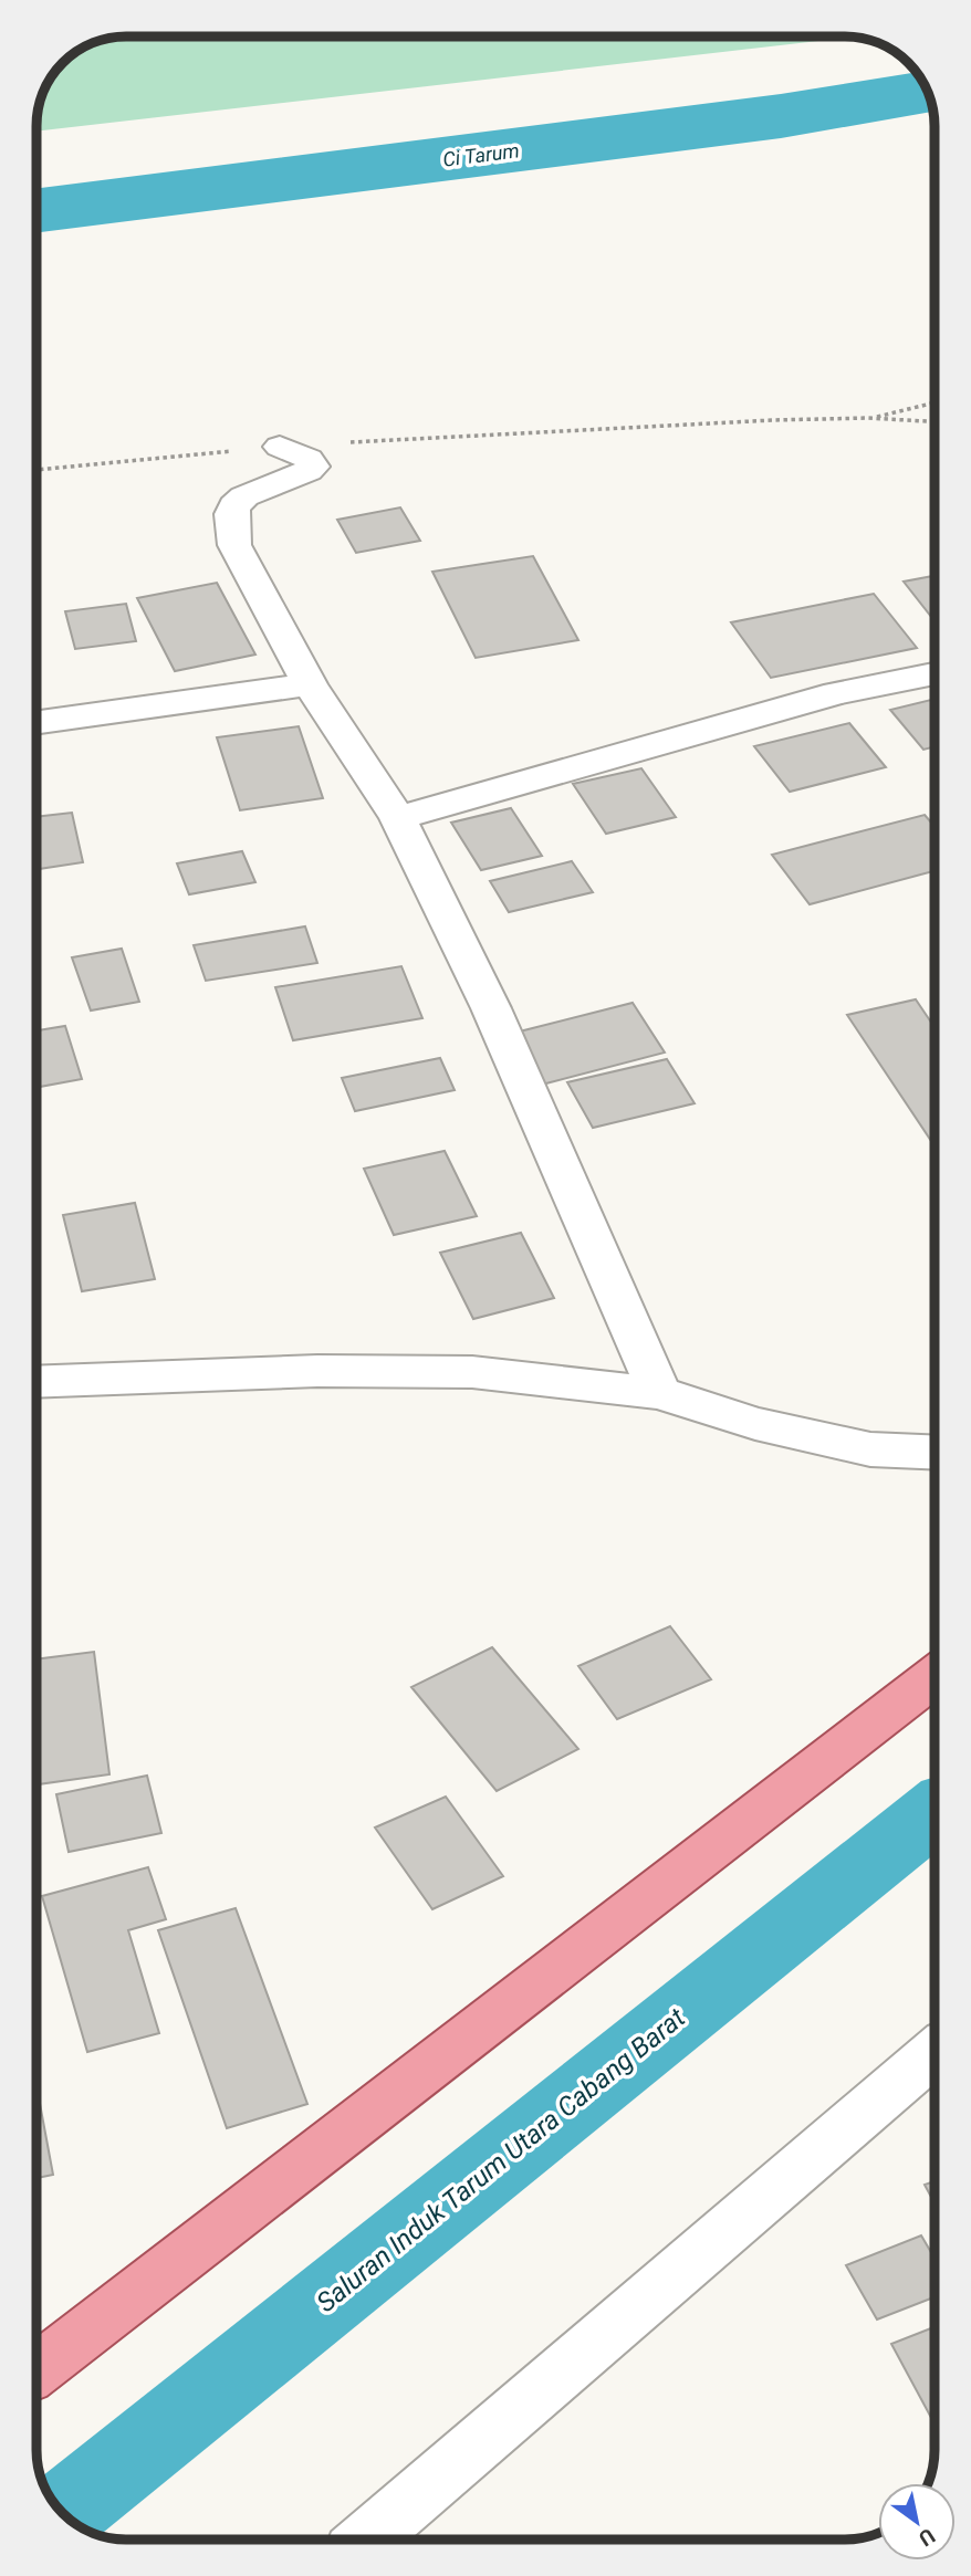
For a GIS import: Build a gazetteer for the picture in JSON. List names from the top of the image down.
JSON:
{
  "water": ["Ci Tarum", "Saluran Induk Tarum Utara Cabang Barat"],
  "north": "bottom right"
}
